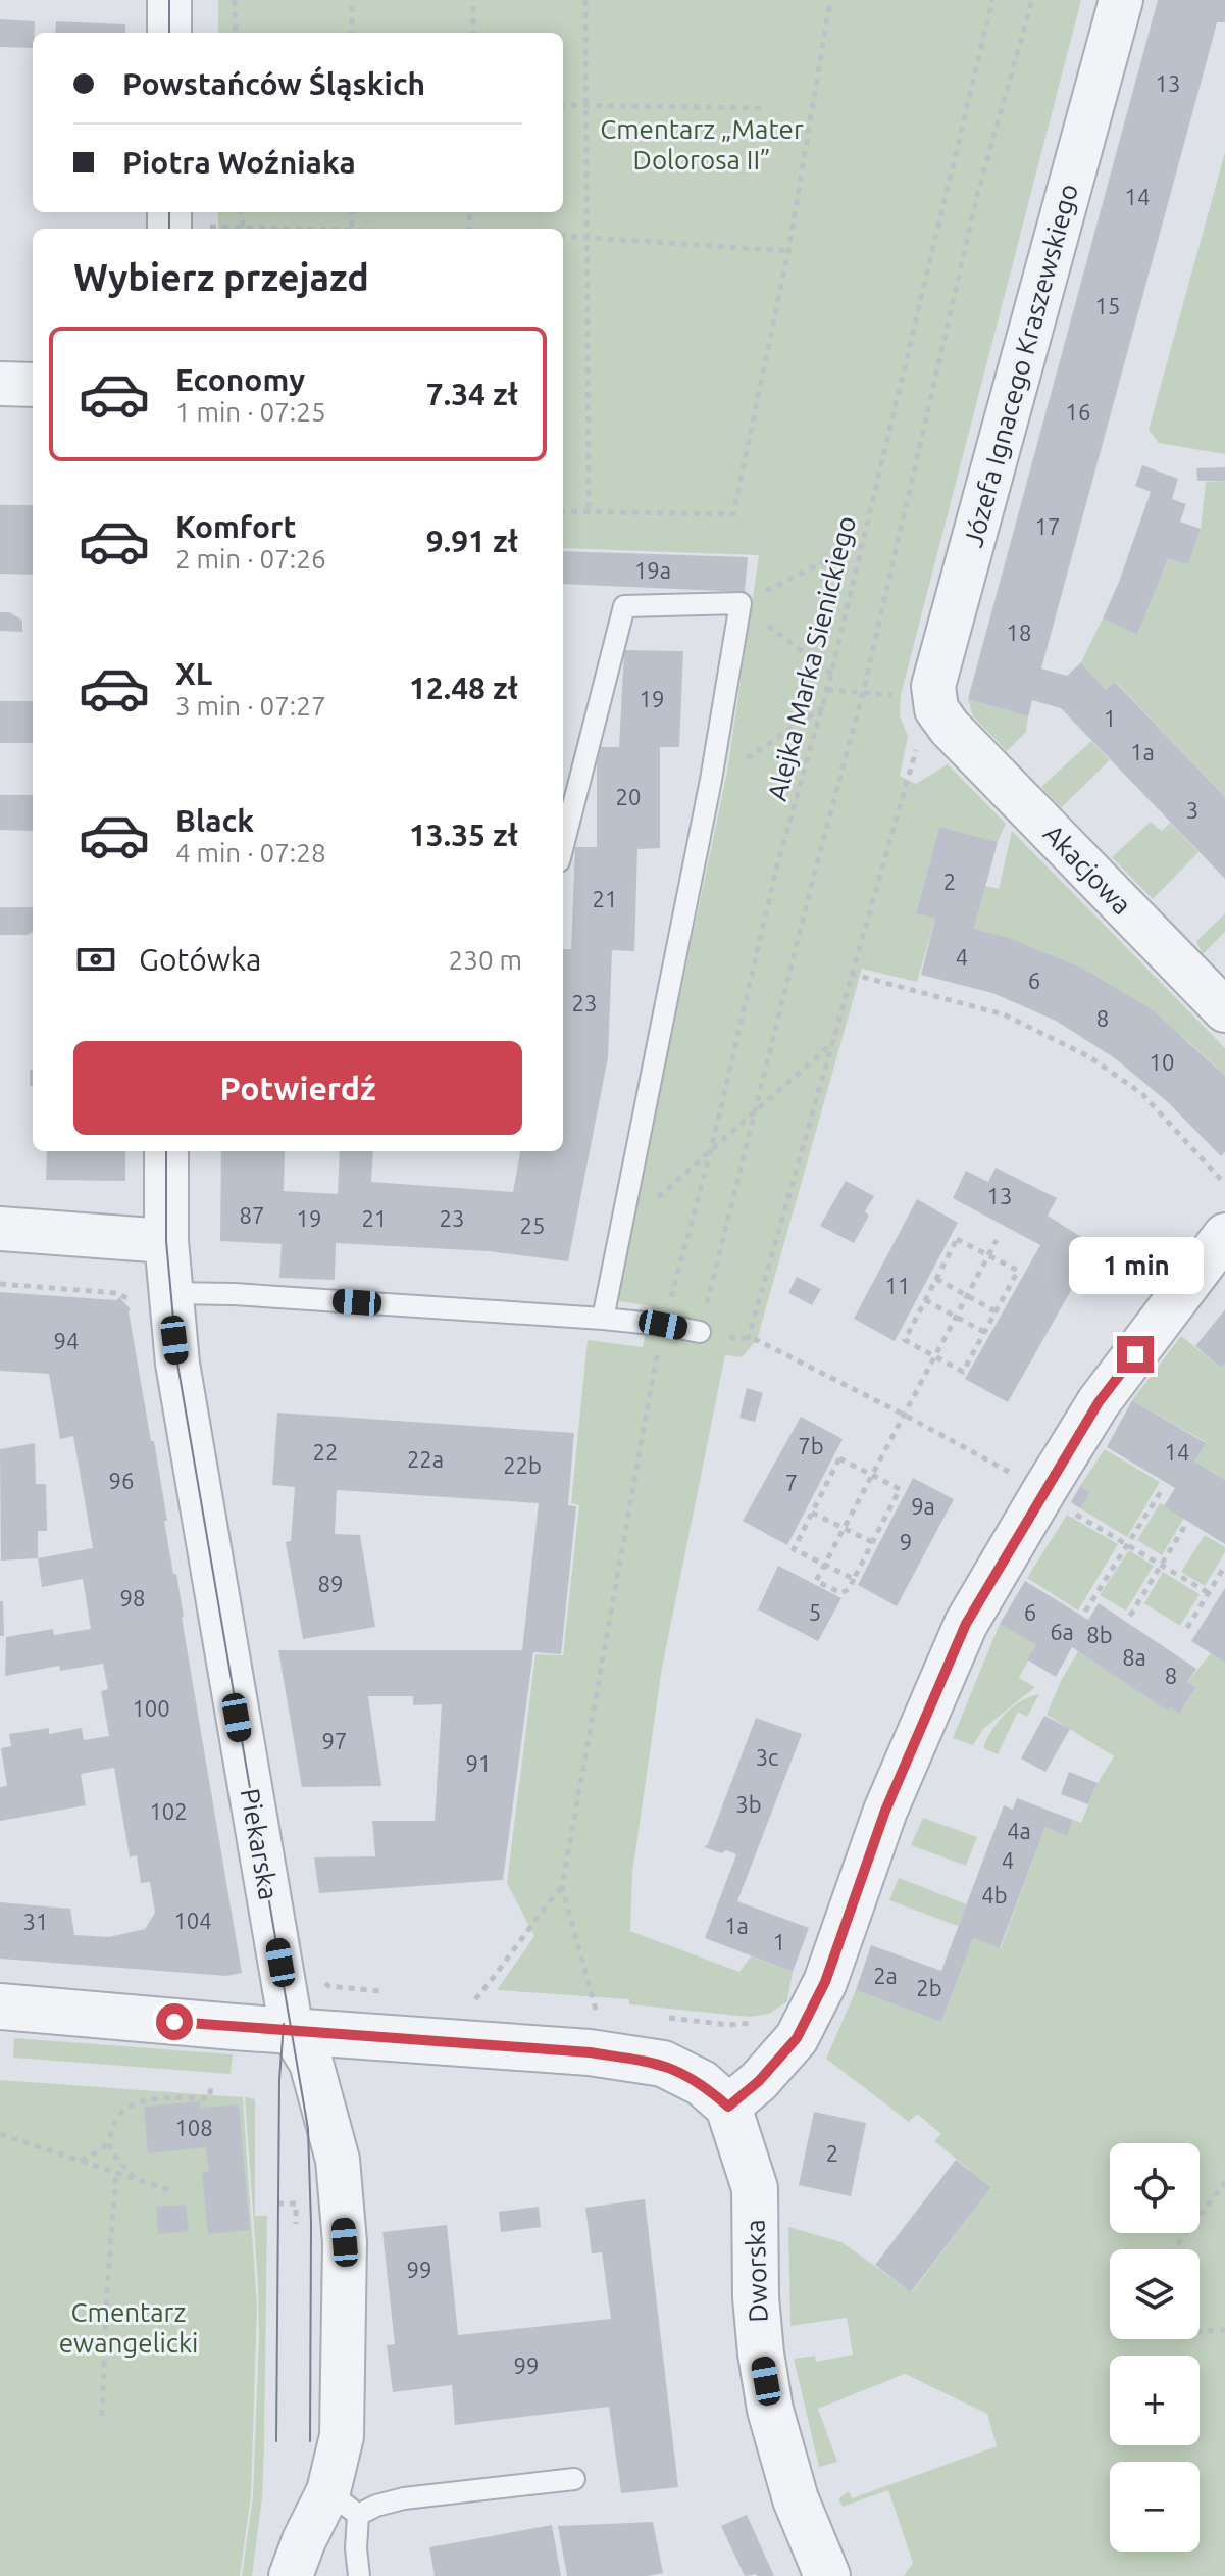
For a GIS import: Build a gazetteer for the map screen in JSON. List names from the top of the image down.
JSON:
{
  "streets": {
    "street": [
      "Józefa Ignacego Kraszewskiego",
      "Akacjowa",
      "Piekarska",
      "Dworska"
    ],
    "path": ["Alejka Marka Sienickiego"]
  },
  "crossings": [
    ["Józefa Ignacego Kraszewskiego", "Akacjowa"]
  ],
  "parks": ["Cmentarz „Mater Dolorosa II”", "Cmentarz ewangelicki"],
  "house_numbers": [
    "13",
    "14",
    "15",
    "16",
    "17",
    "19a",
    "18",
    "19",
    "1",
    "1a",
    "20",
    "3",
    "2",
    "21",
    "4",
    "6",
    "23",
    "8",
    "10",
    "13",
    "87",
    "19",
    "21",
    "23",
    "25",
    "11",
    "94",
    "7b",
    "22",
    "14",
    "22a",
    "22b",
    "96",
    "7",
    "9a",
    "9",
    "89",
    "98",
    "5",
    "6",
    "6a",
    "8b",
    "8a",
    "8",
    "100",
    "97",
    "3c",
    "91",
    "3b",
    "102",
    "4a",
    "4",
    "4b",
    "104",
    "31",
    "1a",
    "1",
    "2a",
    "2b",
    "108",
    "2",
    "99",
    "99"
  ],
  "page": {
    "banner": ["Powstańców Śląskich", "Piotra Woźniaka"],
    "heading": "Wybierz przejazd",
    "list": [
      {
        "name": "Economy",
        "note": "1 min · 07:25",
        "value": "7.34 zł"
      },
      {
        "name": "Komfort",
        "note": "2 min · 07:26",
        "value": "9.91 zł"
      },
      {
        "name": "XL",
        "note": "3 min · 07:27",
        "value": "12.48 zł"
      },
      {
        "name": "Black",
        "note": "4 min · 07:28",
        "value": "13.35 zł"
      }
    ],
    "pay": ["Gotówka", "230 m"],
    "buttons": "Potwierdź",
    "bubble": "1 min",
    "map_buttons": ["+", "−"]
  }
}
